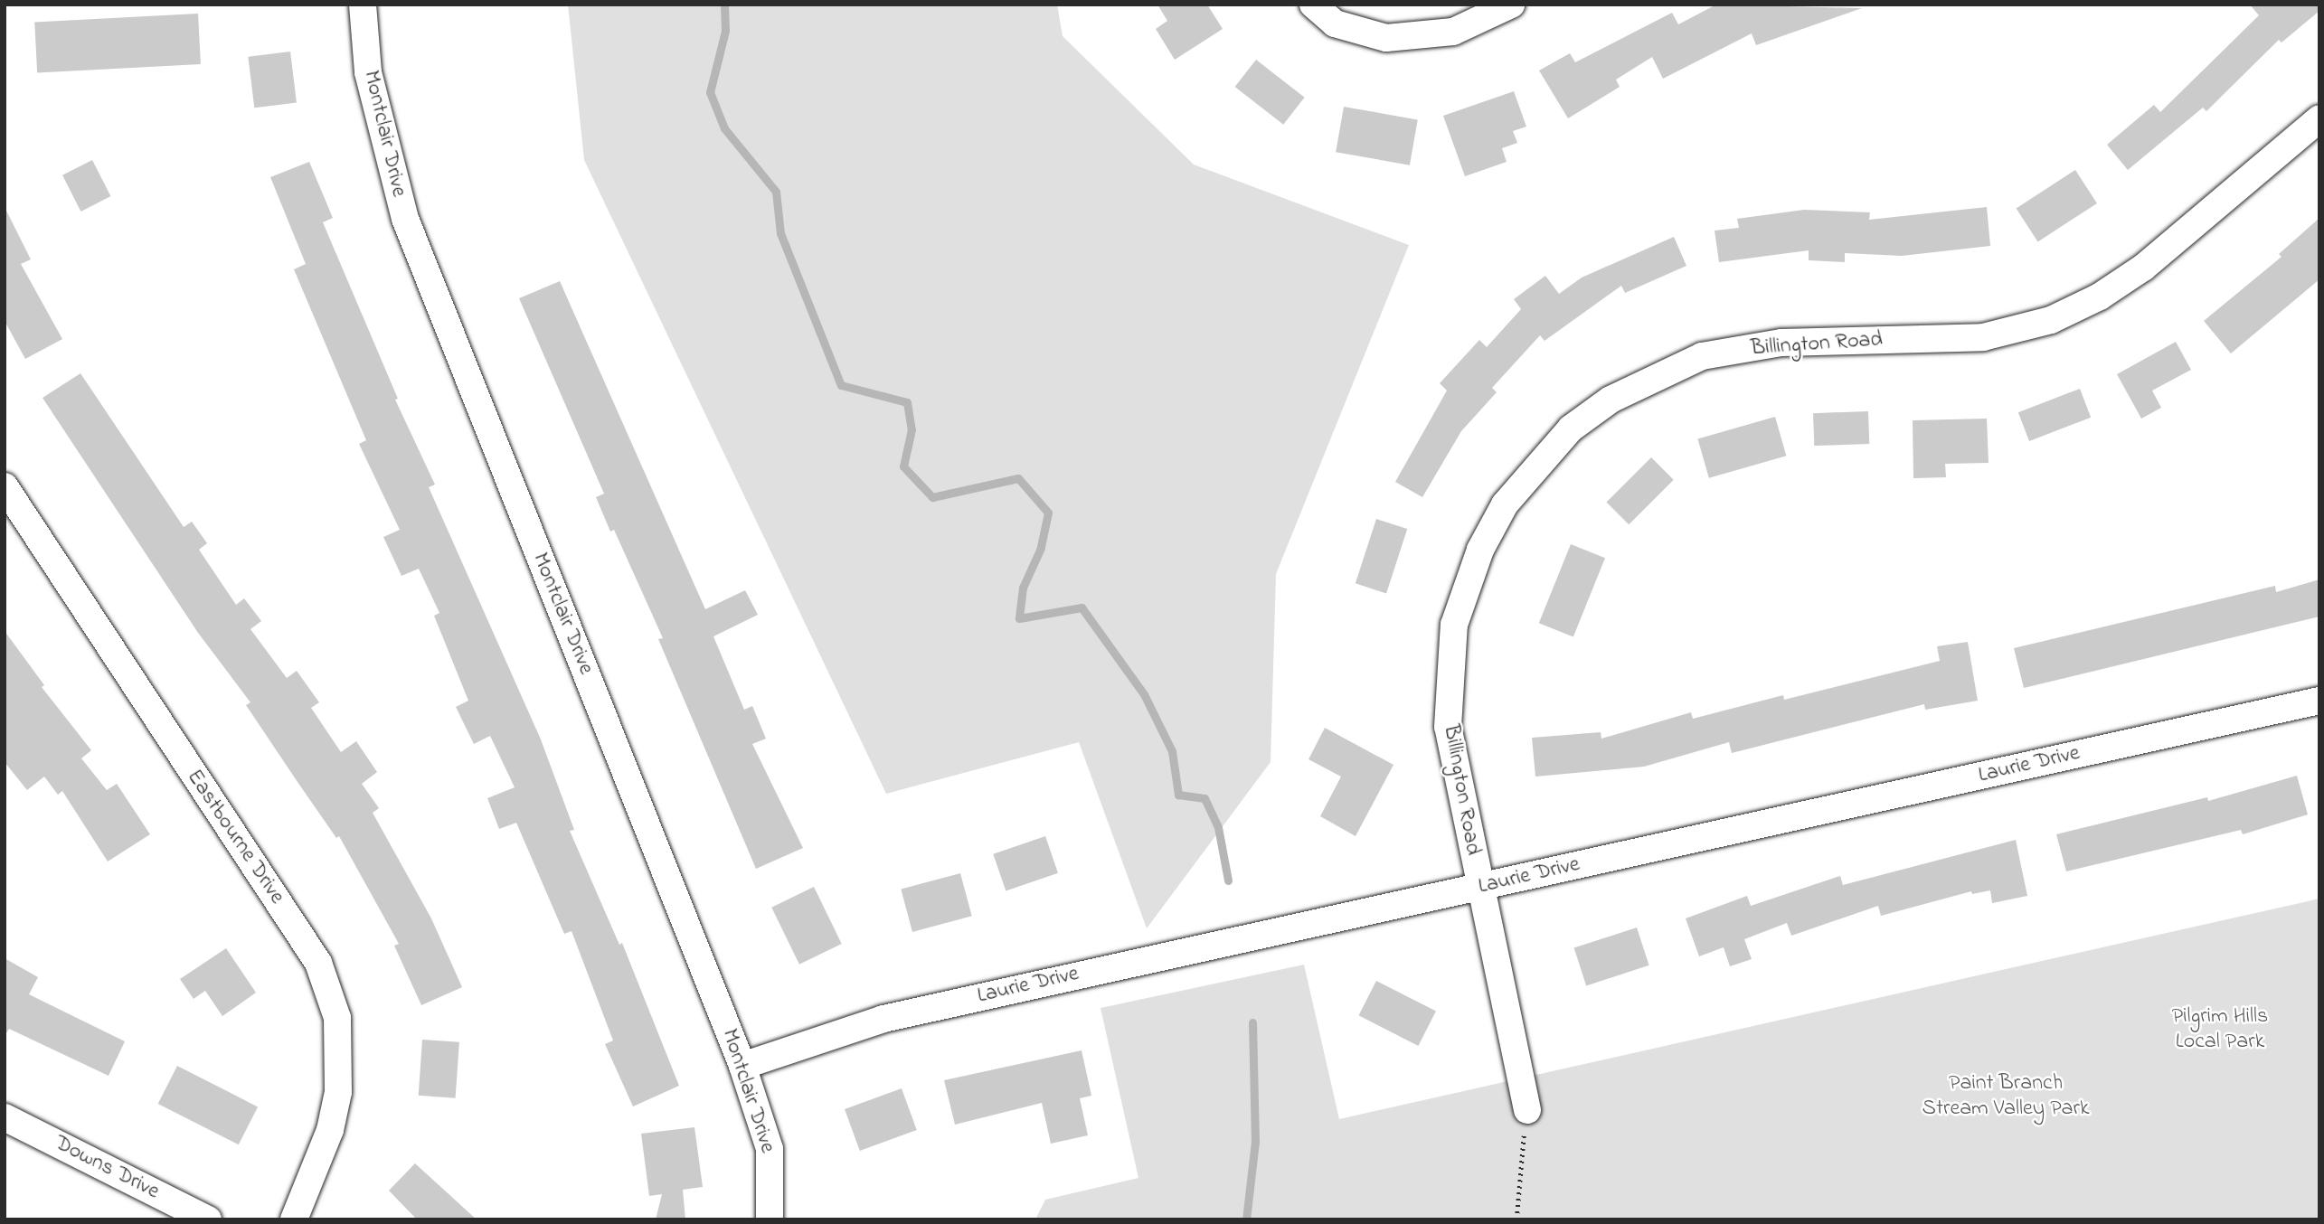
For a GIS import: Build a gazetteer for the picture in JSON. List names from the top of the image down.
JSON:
{
  "streets": {
    "street": [
      "Montclair Drive",
      "Billington Road",
      "Laurie Drive",
      "Eastbourne Drive",
      "Downs Drive"
    ]
  },
  "crossings": [
    ["Montclair Drive", "Laurie Drive"],
    ["Billington Road", "Laurie Drive"]
  ],
  "parks": ["Pilgrim Hills Local Park", "Paint Branch Stream Valley Park"]
}
